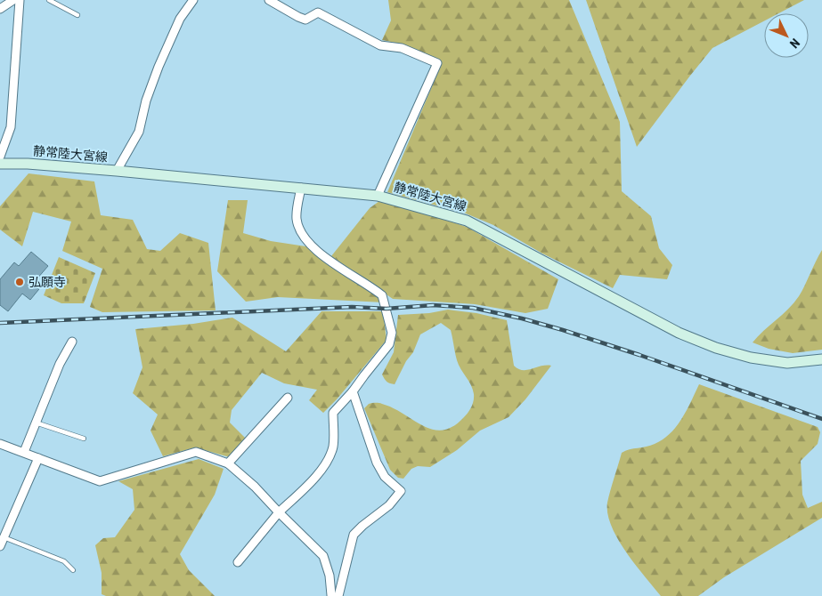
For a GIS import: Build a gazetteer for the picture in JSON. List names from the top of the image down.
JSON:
{
  "streets": {
    "main road": ["静常陸大宮線"]
  },
  "places": ["弘願寺"],
  "north": "bottom right"
}
